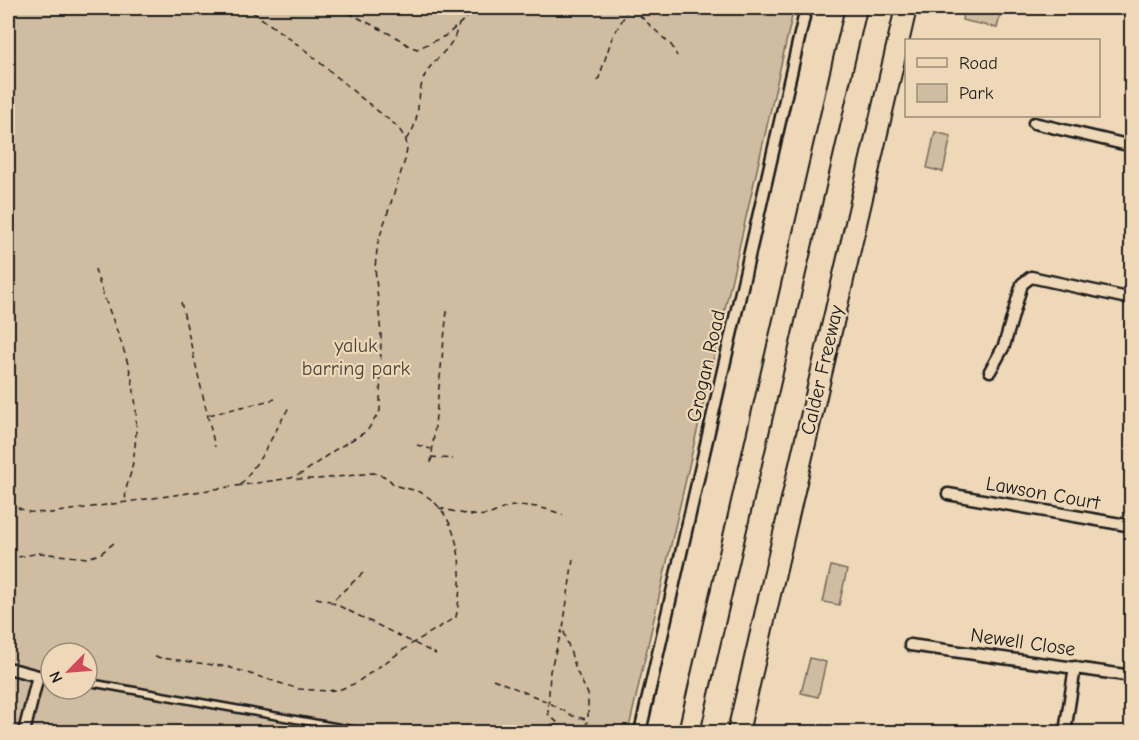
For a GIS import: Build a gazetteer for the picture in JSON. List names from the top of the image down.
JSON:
{
  "streets": {
    "highway": ["Calder Freeway"],
    "street": ["Grogan Road", "Lawson Court", "Newell Close"]
  },
  "parks": ["yaluk barring park"],
  "legend": ["Road", "Park"],
  "north": "bottom left"
}
